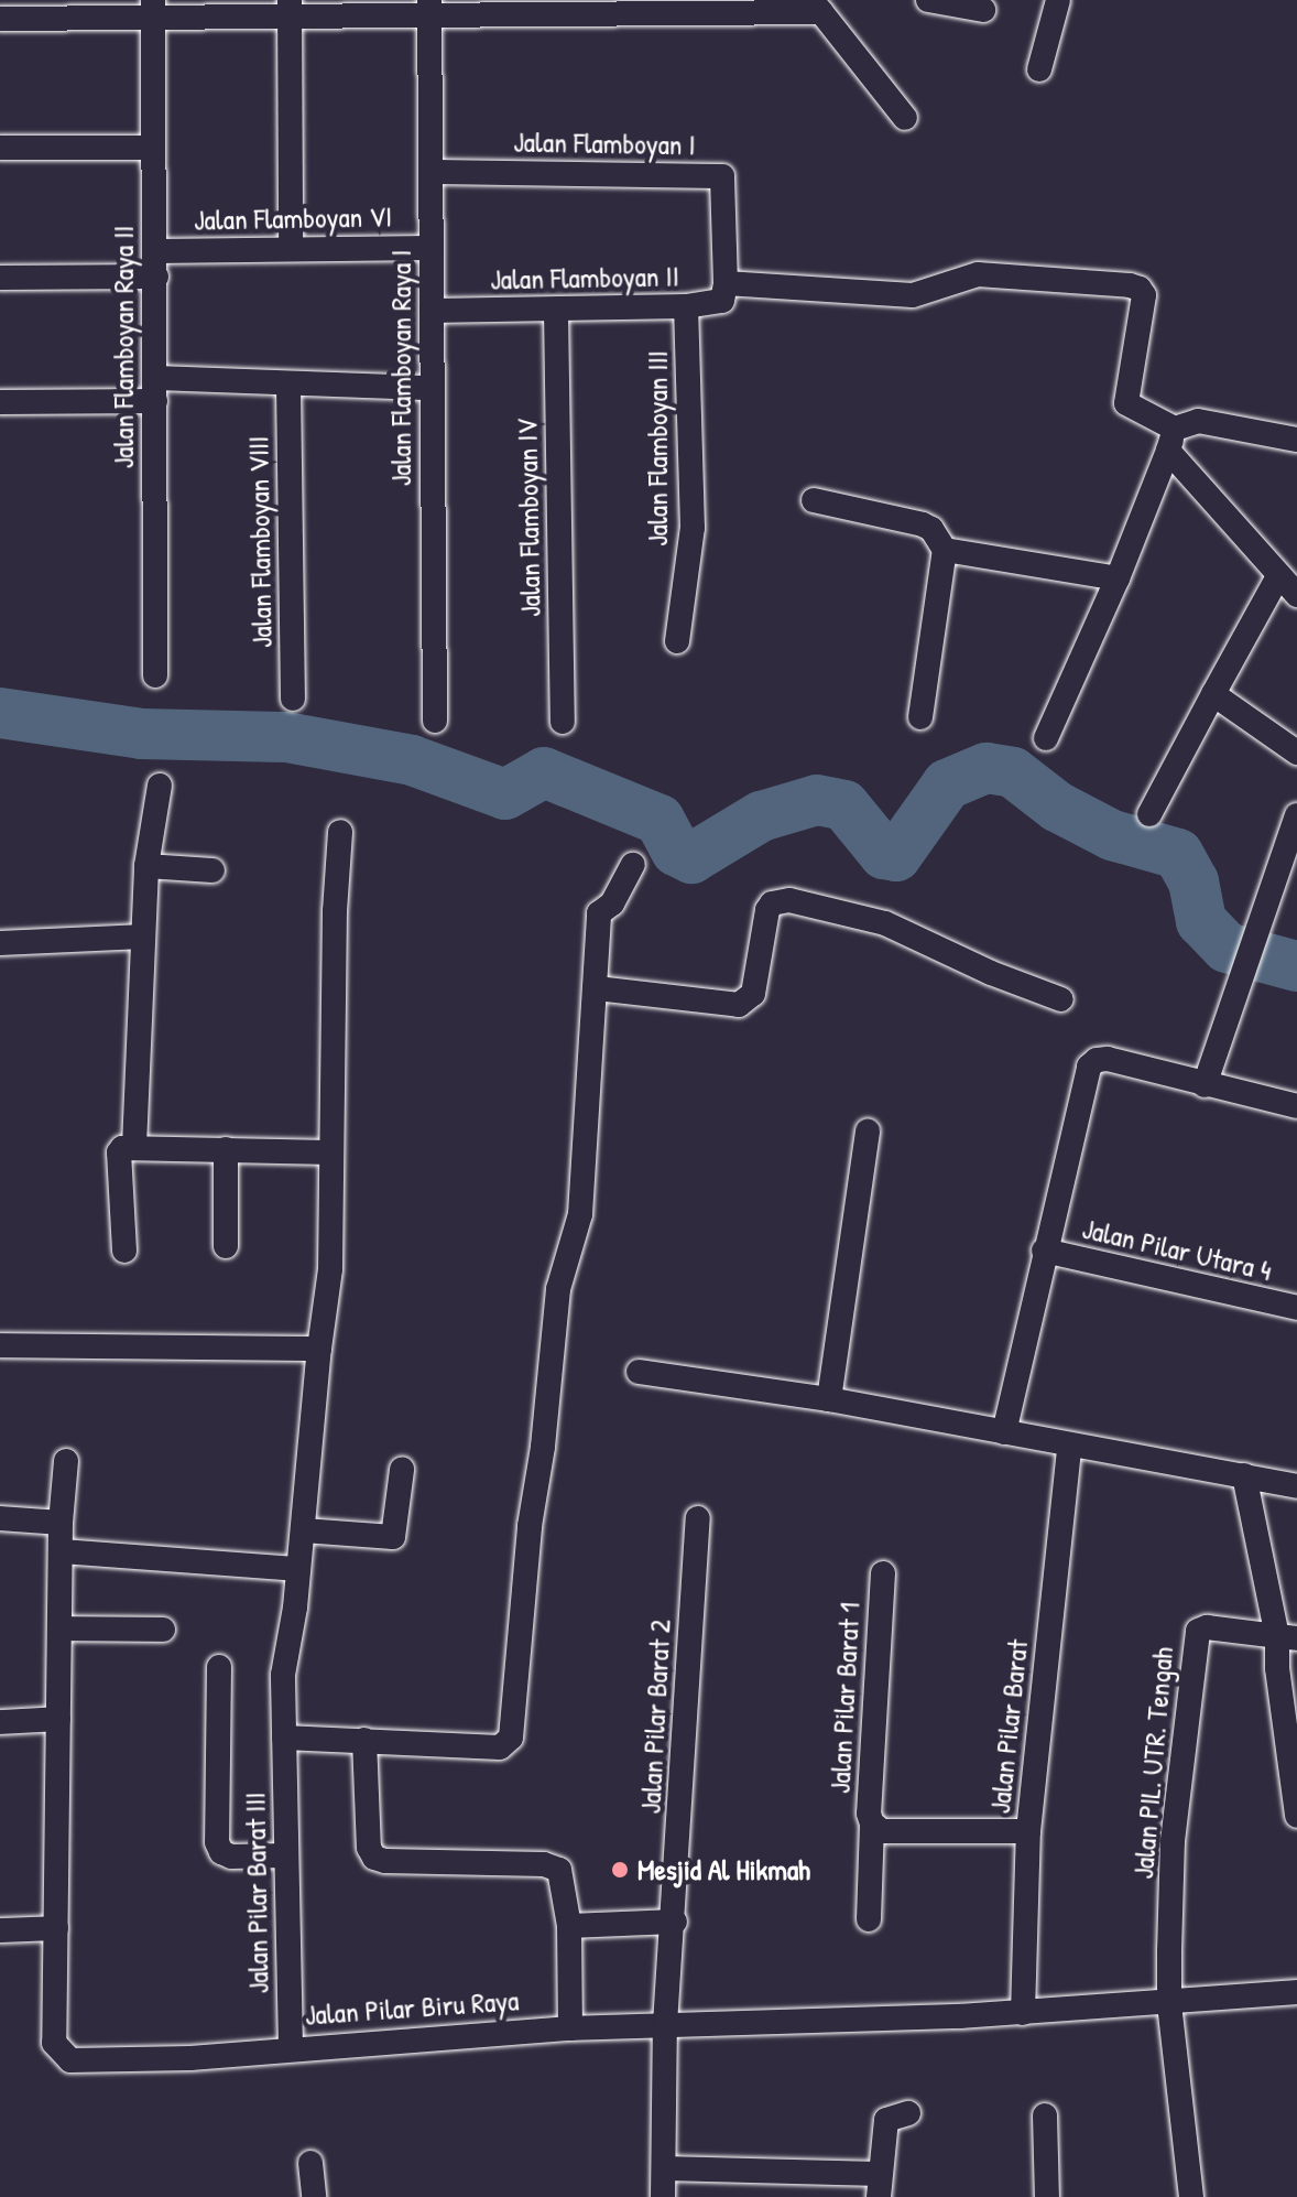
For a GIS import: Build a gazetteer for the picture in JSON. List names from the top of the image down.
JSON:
{
  "streets": {
    "street": [
      "Jalan Flamboyan I",
      "Jalan Flamboyan VI",
      "Jalan Flamboyan II",
      "Jalan Flamboyan Raya II",
      "Jalan Flamboyan Raya I",
      "Jalan Flamboyan III",
      "Jalan Flamboyan IV",
      "Jalan Flamboyan VIII",
      "Jalan Pilar Utara 4",
      "Jalan Pilar Barat 1",
      "Jalan Pilar Barat 2",
      "Jalan Pilar Barat",
      "Jalan PIL. UTR. Tengah",
      "Jalan Pilar Barat III",
      "Jalan Pilar Biru Raya"
    ]
  },
  "crossings": [
    ["Jalan Flamboyan I", "Jalan Flamboyan II"],
    ["Jalan Flamboyan I", "Jalan Flamboyan Raya I"],
    ["Jalan Flamboyan VI", "Jalan Flamboyan Raya II"],
    ["Jalan Flamboyan VI", "Jalan Flamboyan Raya I"],
    ["Jalan Flamboyan II", "Jalan Flamboyan Raya I"],
    ["Jalan Flamboyan II", "Jalan Flamboyan III"],
    ["Jalan Flamboyan II", "Jalan Flamboyan IV"],
    ["Jalan Pilar Barat 1", "Jalan Pilar Barat"],
    ["Jalan Pilar Barat 2", "Jalan Pilar Biru Raya"],
    ["Jalan Pilar Barat", "Jalan Pilar Biru Raya"],
    ["Jalan PIL. UTR. Tengah", "Jalan Pilar Biru Raya"],
    ["Jalan Pilar Barat III", "Jalan Pilar Biru Raya"]
  ],
  "places": ["Mesjid Al Hikmah"]
}
